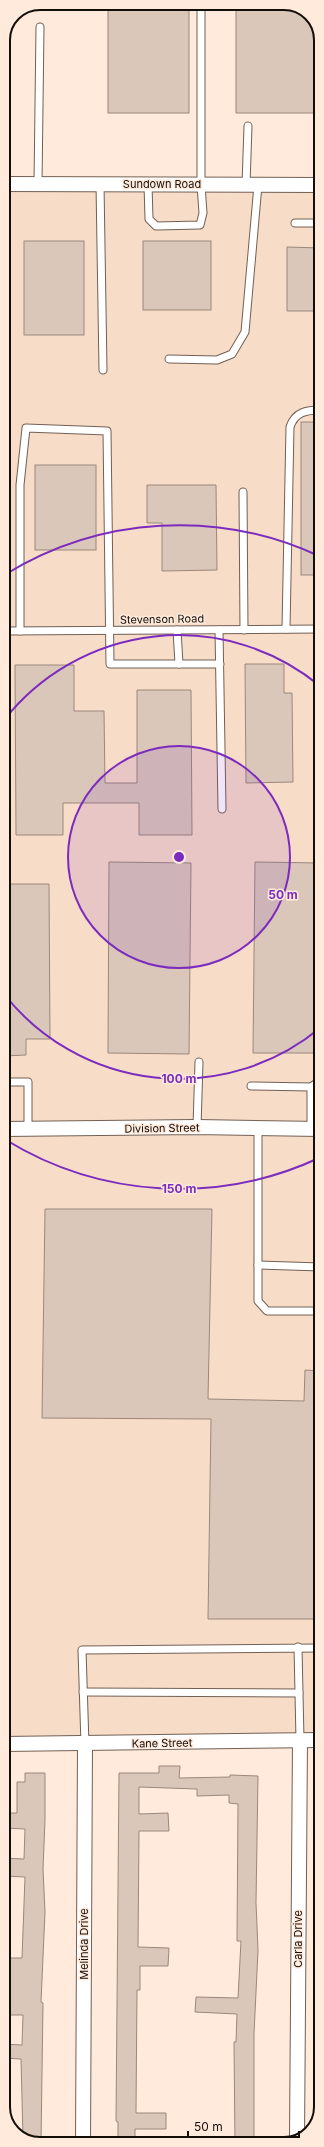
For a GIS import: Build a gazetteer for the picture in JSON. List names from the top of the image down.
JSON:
{
  "streets": {
    "street": [
      "Sundown Road",
      "Division Street",
      "Kane Street",
      "Carla Drive",
      "Melinda Drive"
    ],
    "lane": ["Stevenson Road"]
  },
  "crossings": [
    ["Kane Street", "Carla Drive"],
    ["Kane Street", "Melinda Drive"]
  ],
  "scale_bar": "50 m",
  "rings": ["50 m", "100 m", "150 m"]
}
